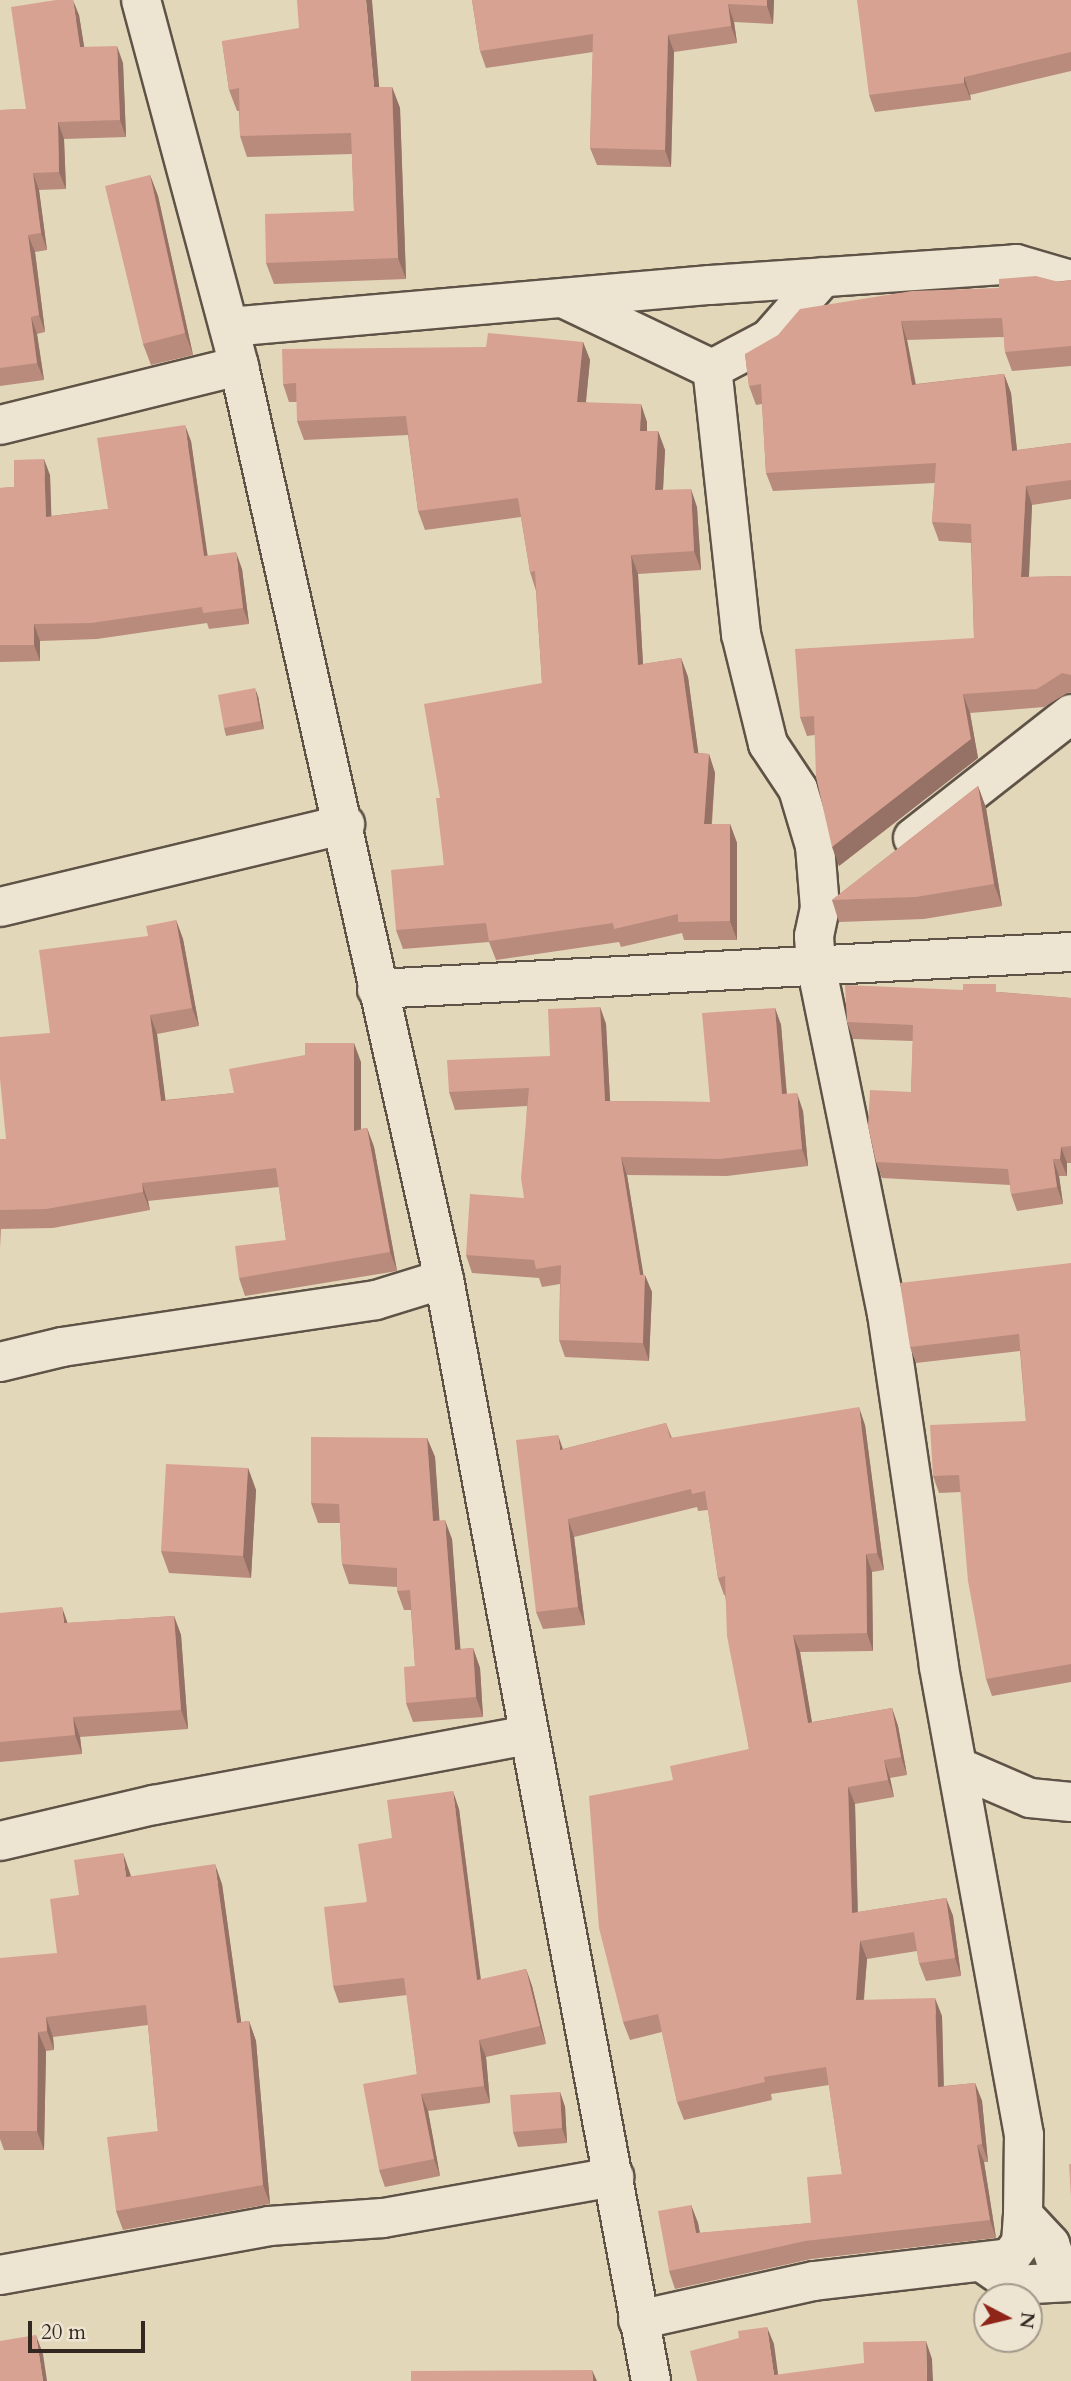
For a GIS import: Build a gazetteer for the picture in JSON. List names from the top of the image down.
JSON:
{
  "scale_bar": "20 m",
  "north": "right"
}
